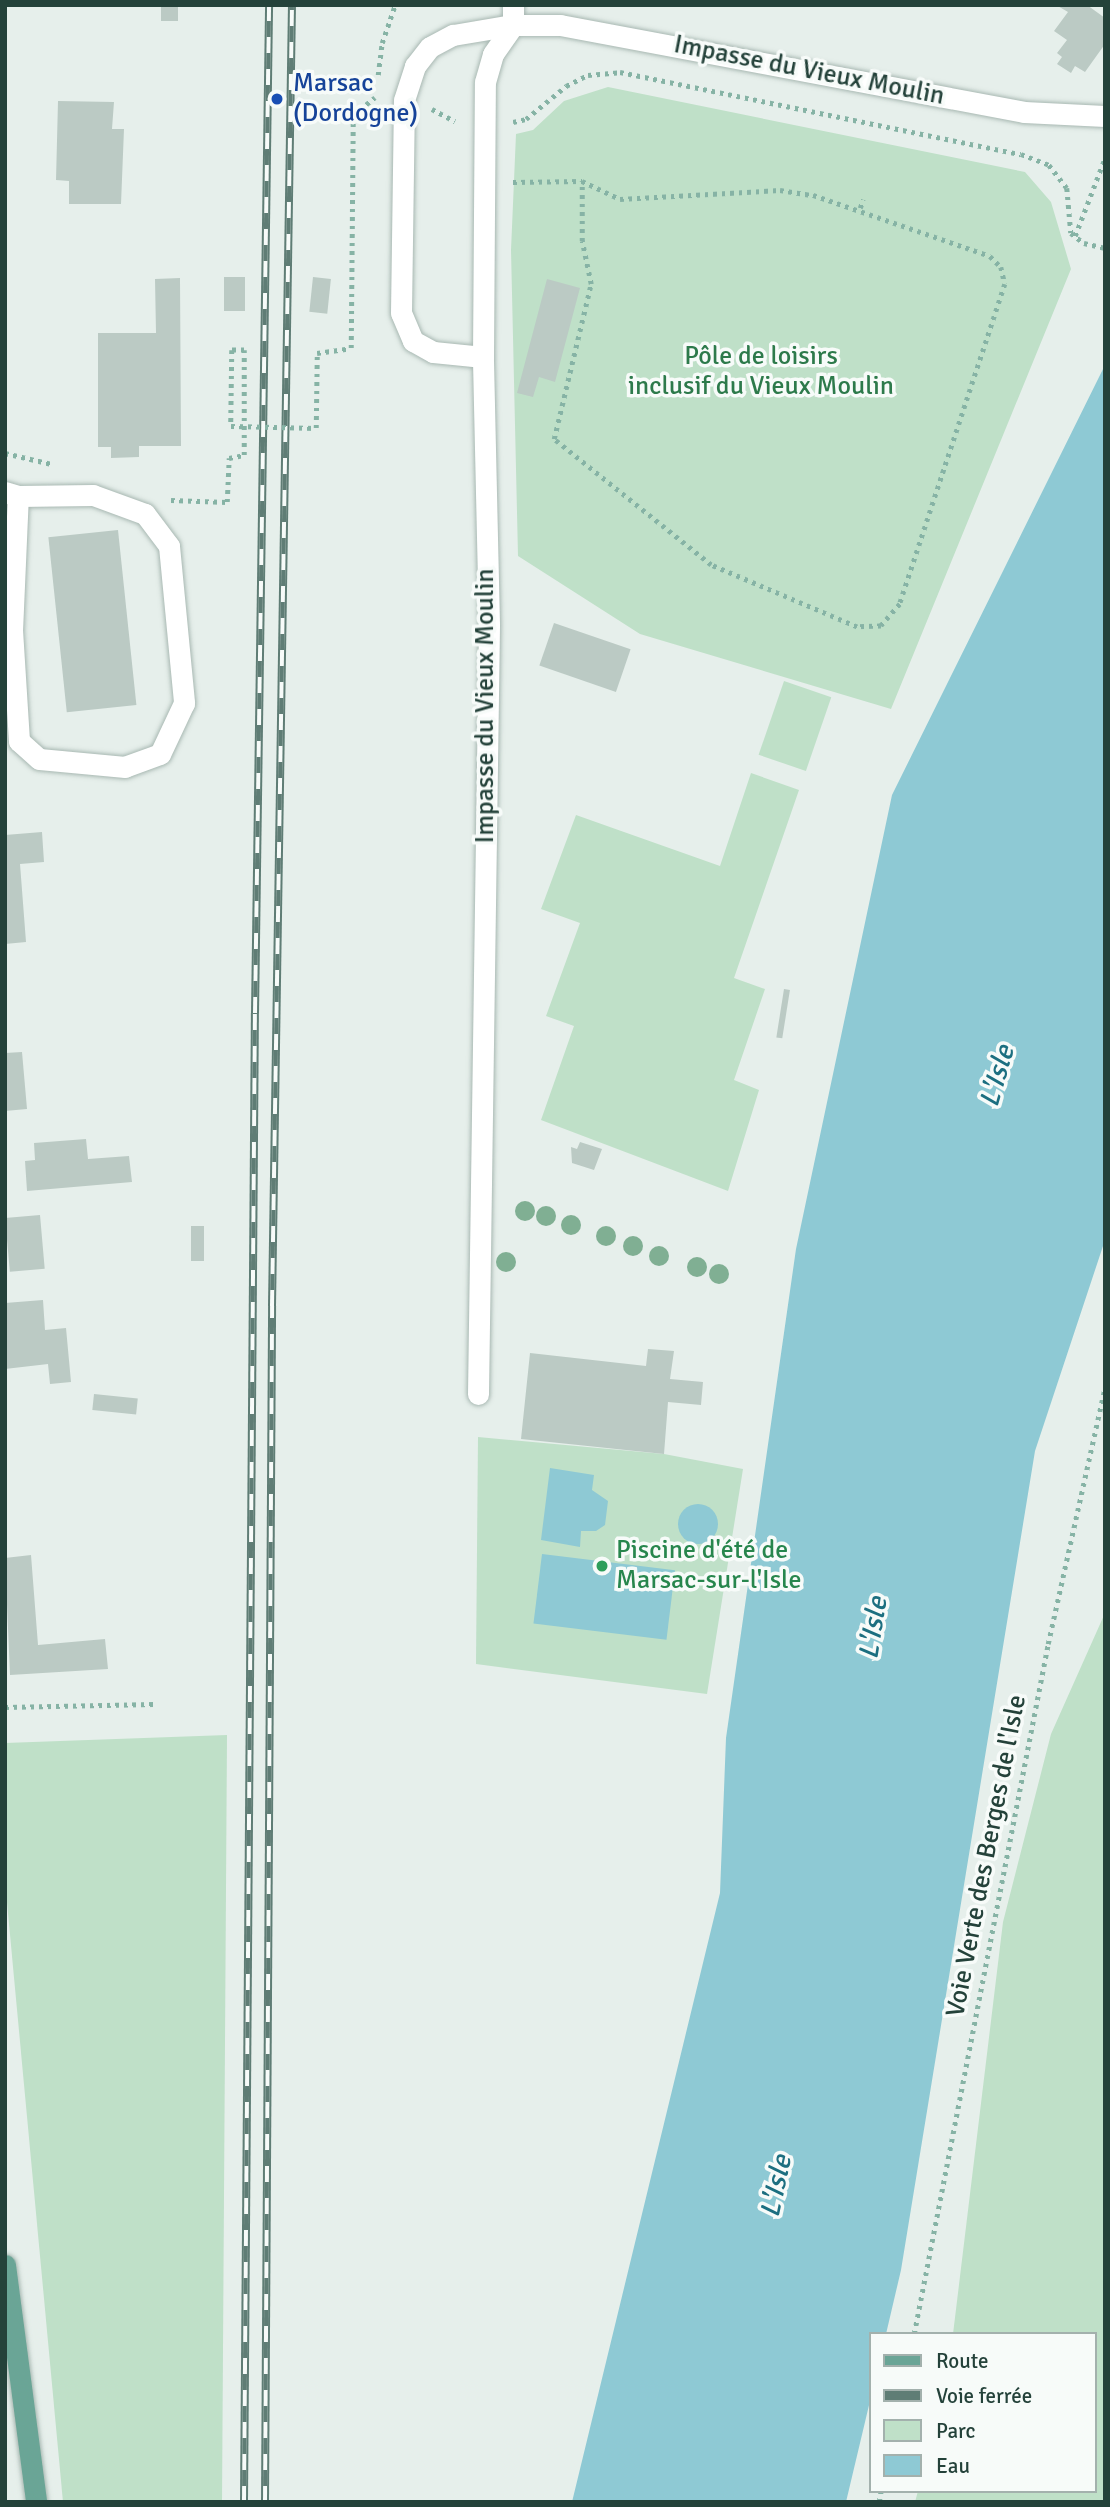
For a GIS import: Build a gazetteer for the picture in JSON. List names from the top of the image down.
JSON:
{
  "streets": {
    "street": ["Impasse du Vieux Moulin"],
    "path": ["Voie Verte des Berges de l'Isle"]
  },
  "water": ["L'Isle"],
  "parks": ["Pôle de loisirs inclusif du Vieux Moulin"],
  "places": ["Marsac (Dordogne)", "Piscine d'été de Marsac-sur-l'Isle"],
  "legend": [
    "Route",
    "Voie ferrée",
    "Parc",
    "Eau"
  ]
}
